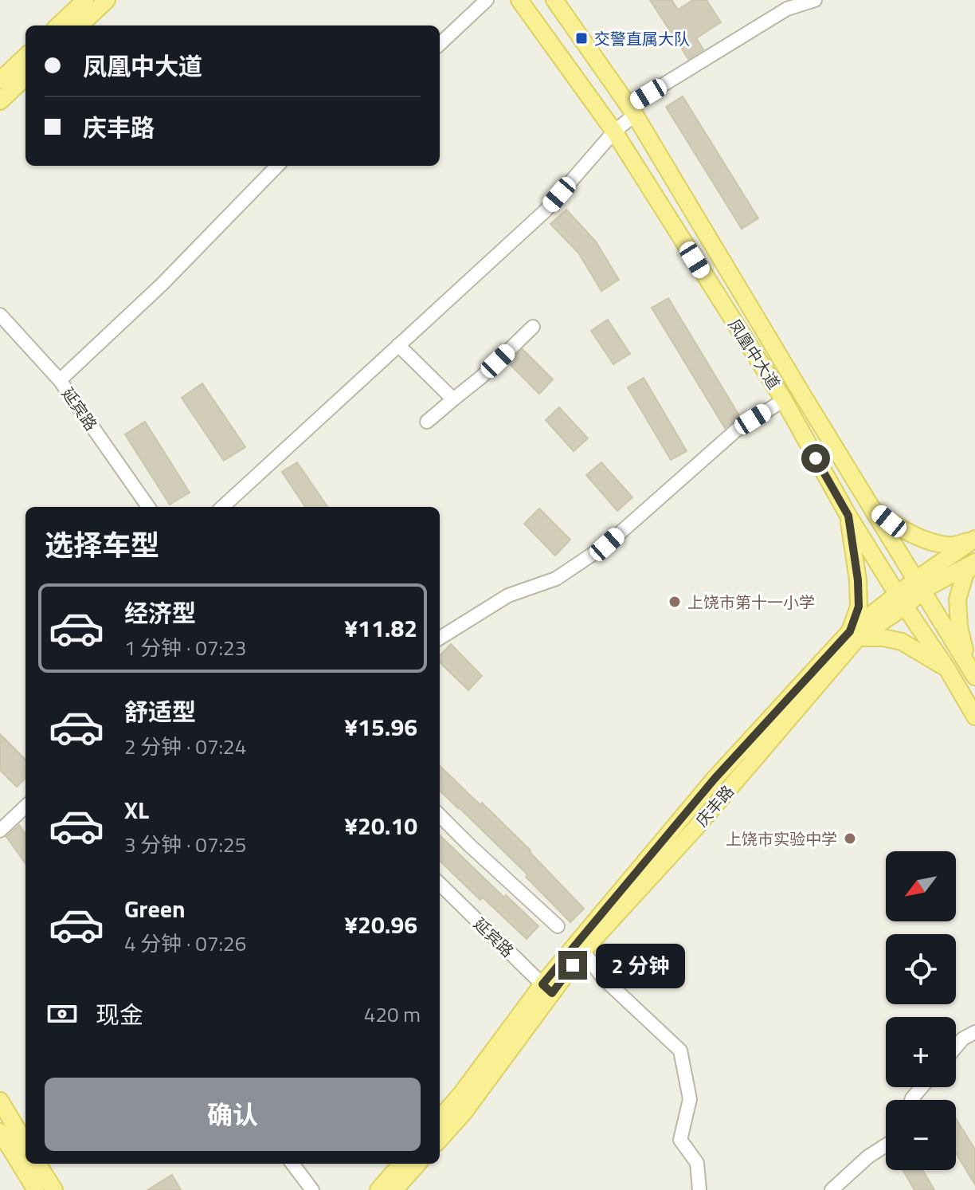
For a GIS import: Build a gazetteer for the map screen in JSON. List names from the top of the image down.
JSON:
{
  "streets": {
    "main road": ["凤凰中大道", "庆丰路"],
    "street": ["延宾路"]
  },
  "crossings": [
    ["凤凰中大道", "庆丰路"],
    ["延宾路", "庆丰路"]
  ],
  "places": {
    "transit": ["交警直属大队"],
    "other": ["上饶市第十一小学", "上饶市实验中学"]
  },
  "north": "bottom left",
  "page": {
    "banner": ["凤凰中大道", "庆丰路"],
    "heading": "选择车型",
    "list": [
      {
        "name": "经济型",
        "note": "1 分钟 · 07:23",
        "value": "¥11.82"
      },
      {
        "name": "舒适型",
        "note": "2 分钟 · 07:24",
        "value": "¥15.96"
      },
      {
        "name": "XL",
        "note": "3 分钟 · 07:25",
        "value": "¥20.10"
      },
      {
        "name": "Green",
        "note": "4 分钟 · 07:26",
        "value": "¥20.96"
      }
    ],
    "map_buttons": ["+", "−"],
    "bubble": "2 分钟",
    "pay": ["现金", "420 m"],
    "buttons": "确认"
  }
}
